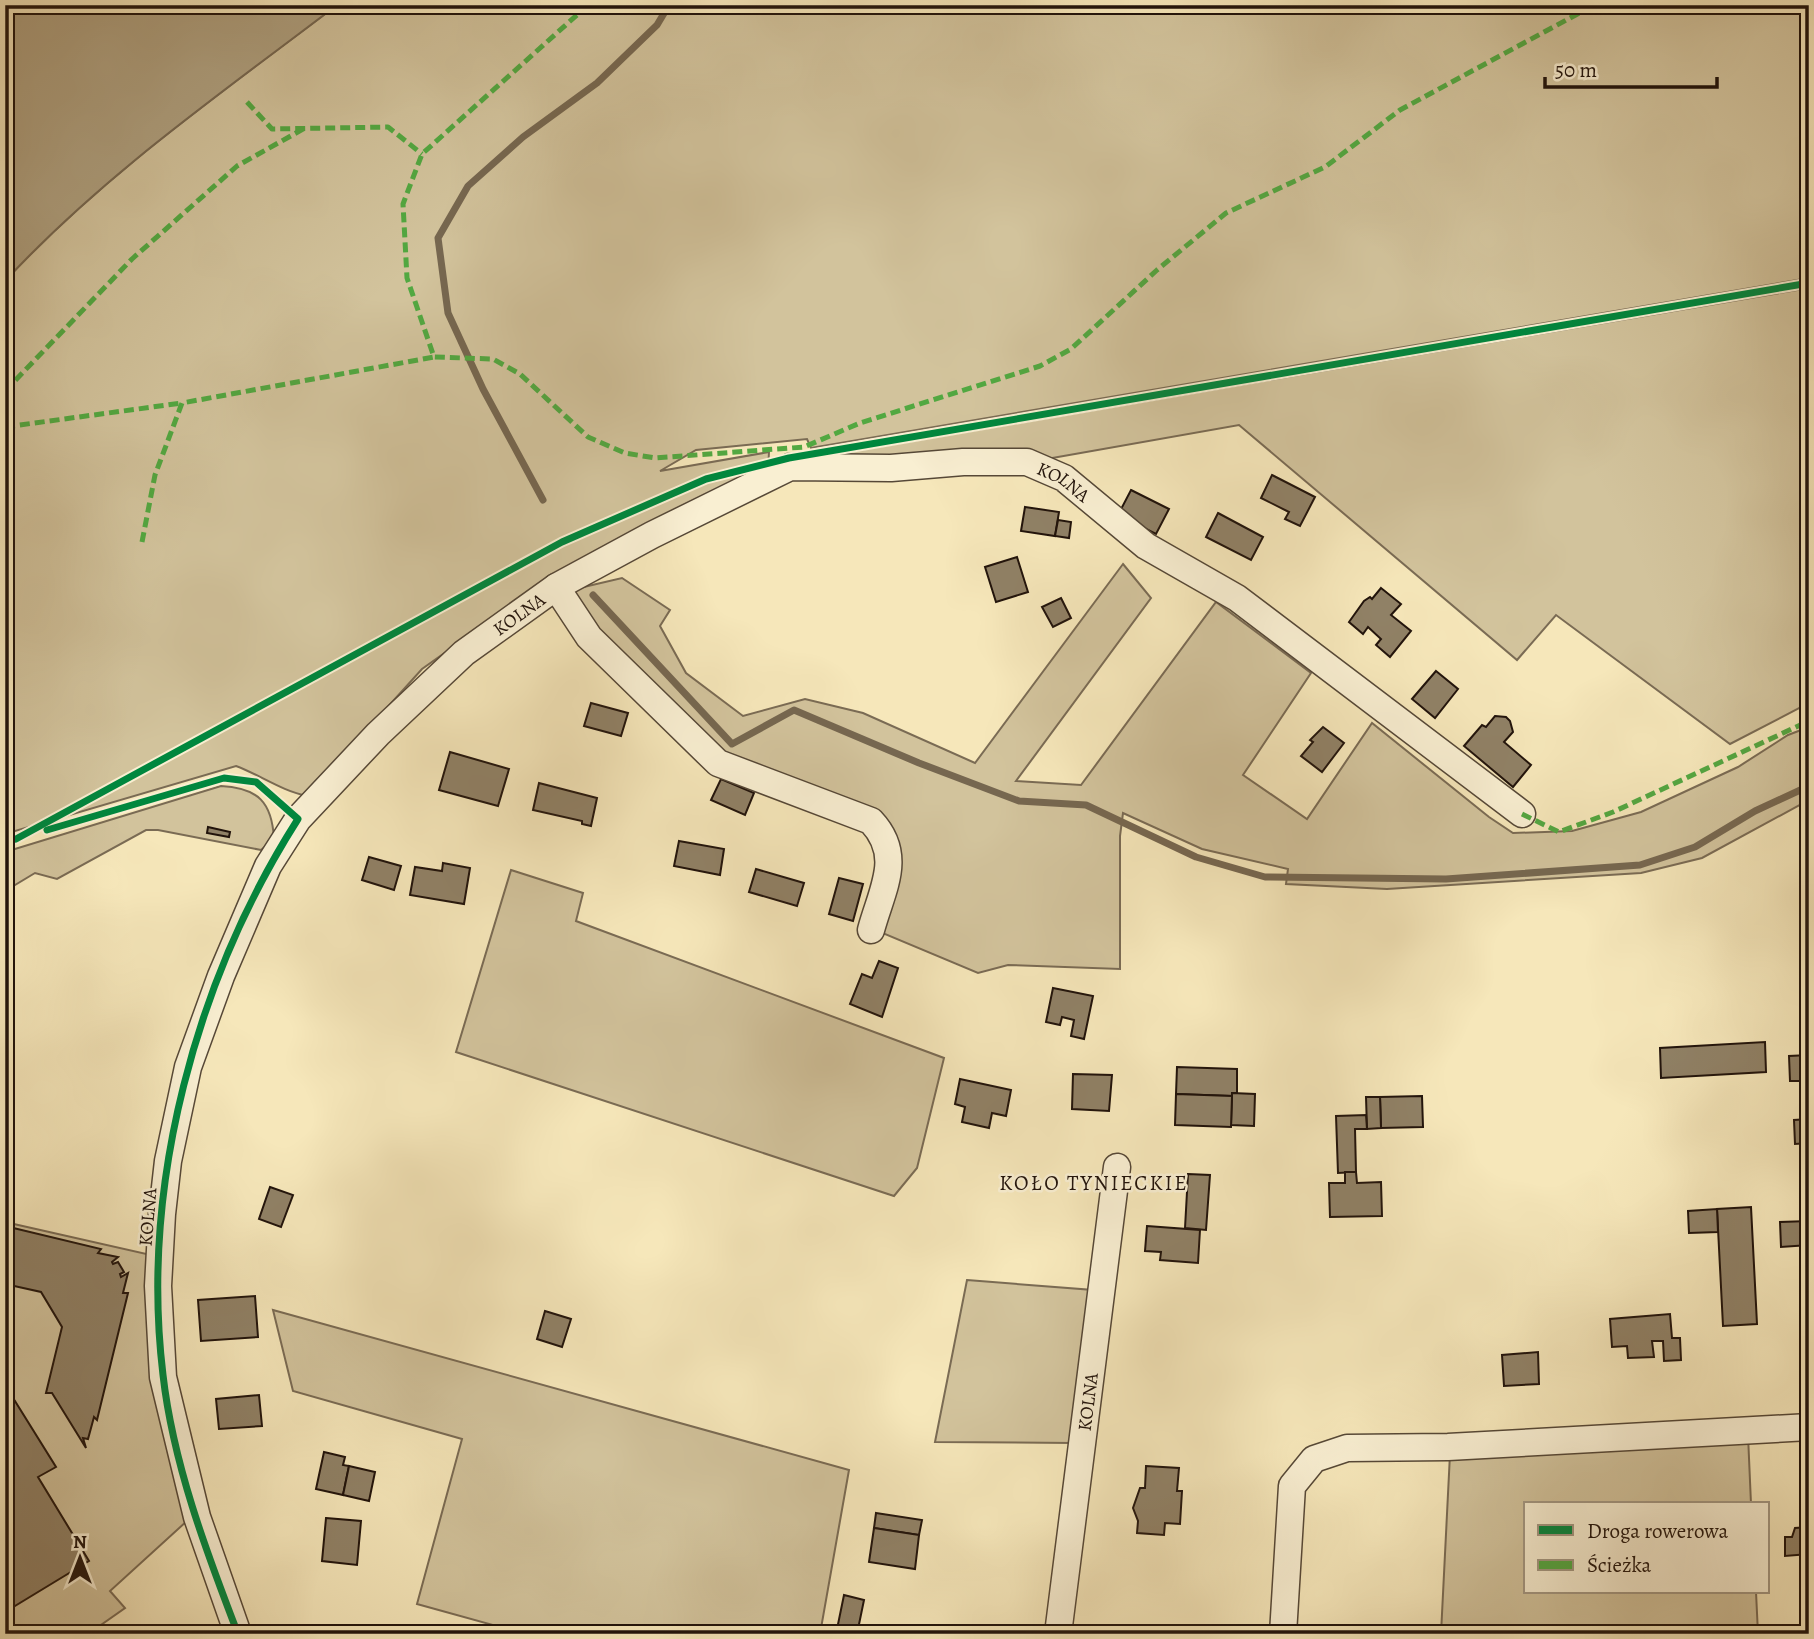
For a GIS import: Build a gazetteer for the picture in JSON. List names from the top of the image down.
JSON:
{
  "streets": {
    "street": ["KOLNA"]
  },
  "districts": ["KOŁO TYNIECKIE"],
  "legend": ["Droga rowerowa", "Ścieżka"],
  "scale_bar": "50 m",
  "north": "top"
}
